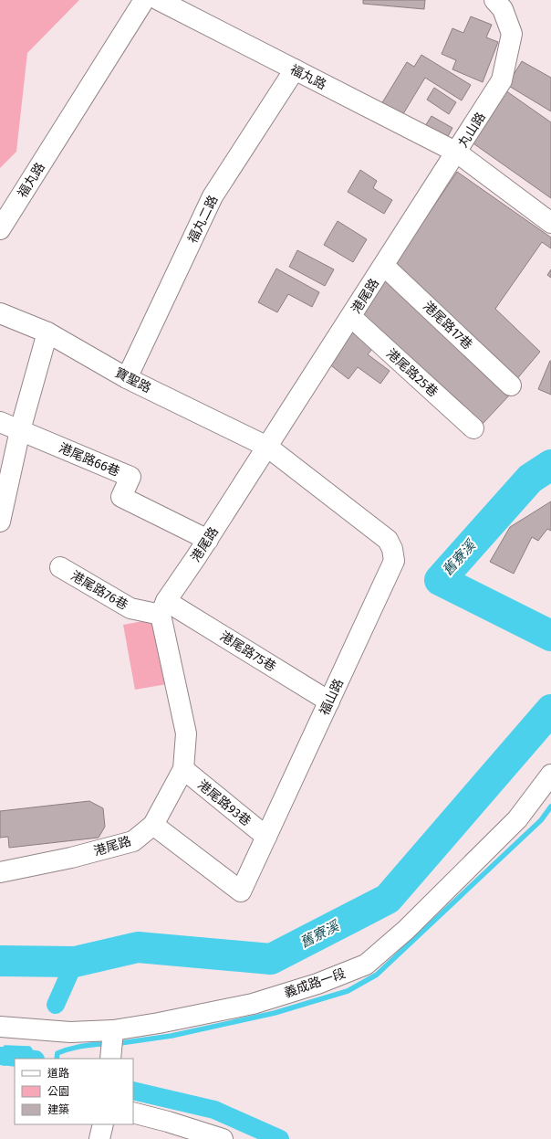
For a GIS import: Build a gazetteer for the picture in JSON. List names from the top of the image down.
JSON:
{
  "streets": {
    "street": [
      "福丸路",
      "丸山路",
      "福丸二路",
      "港尾路",
      "港尾路17巷",
      "港尾路25巷",
      "寶聖路",
      "港尾路66巷",
      "港尾路76巷",
      "港尾路75巷",
      "福山路",
      "港尾路93巷",
      "義成路一段"
    ]
  },
  "crossings": [
    ["福丸路", "丸山路"],
    ["福丸路", "福丸二路"],
    ["福丸路", "港尾路"],
    ["丸山路", "港尾路"],
    ["福丸二路", "寶聖路"],
    ["港尾路", "港尾路17巷"],
    ["港尾路", "港尾路25巷"],
    ["港尾路", "寶聖路"],
    ["港尾路", "港尾路66巷"],
    ["港尾路", "港尾路76巷"],
    ["港尾路", "港尾路75巷"],
    ["港尾路", "福山路"],
    ["港尾路", "港尾路93巷"],
    ["寶聖路", "福山路"],
    ["港尾路76巷", "港尾路75巷"],
    ["港尾路75巷", "福山路"],
    ["福山路", "港尾路93巷"]
  ],
  "water": ["舊寮溪"],
  "legend": ["道路", "公園", "建築"]
}
